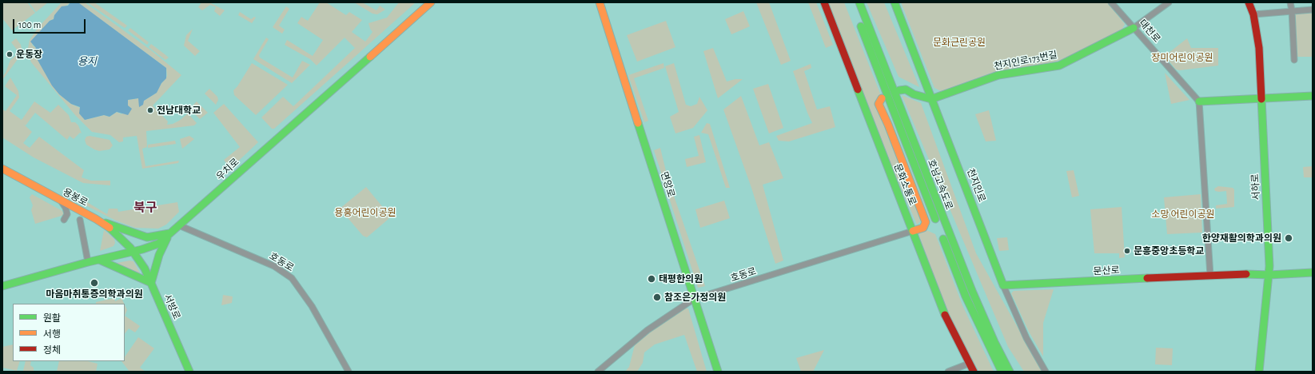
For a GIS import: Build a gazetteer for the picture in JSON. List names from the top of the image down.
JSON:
{
  "streets": {
    "main road": [
      "천지인로173번길",
      "우치로",
      "면앙로",
      "문화소통로",
      "호남고속도로",
      "천지인로",
      "서하로",
      "용봉로",
      "문산로",
      "서방로"
    ],
    "street": ["대천로", "호동로"]
  },
  "crossings": [
    ["대천로", "천지인로173번길"],
    ["천지인로173번길", "천지인로"],
    ["우치로", "용봉로"],
    ["우치로", "호동로"],
    ["우치로", "서방로"],
    ["면앙로", "호동로"],
    ["문화소통로", "호동로"],
    ["천지인로", "문산로"],
    ["서하로", "문산로"],
    ["용봉로", "서방로"]
  ],
  "districts": ["북구"],
  "water": ["용지"],
  "parks": [
    "문화근린공원",
    "장미어린이공원",
    "용흥어린이공원",
    "소망 어린이공원"
  ],
  "places": [
    "운동장",
    "전남대학교",
    "한양재활의학과의원",
    "문흥중앙초등학교",
    "태평한의원",
    "마음마취통증의학과의원",
    "참조은가정의원"
  ],
  "legend": ["원활", "서행", "정체"],
  "scale_bar": "100 m"
}
